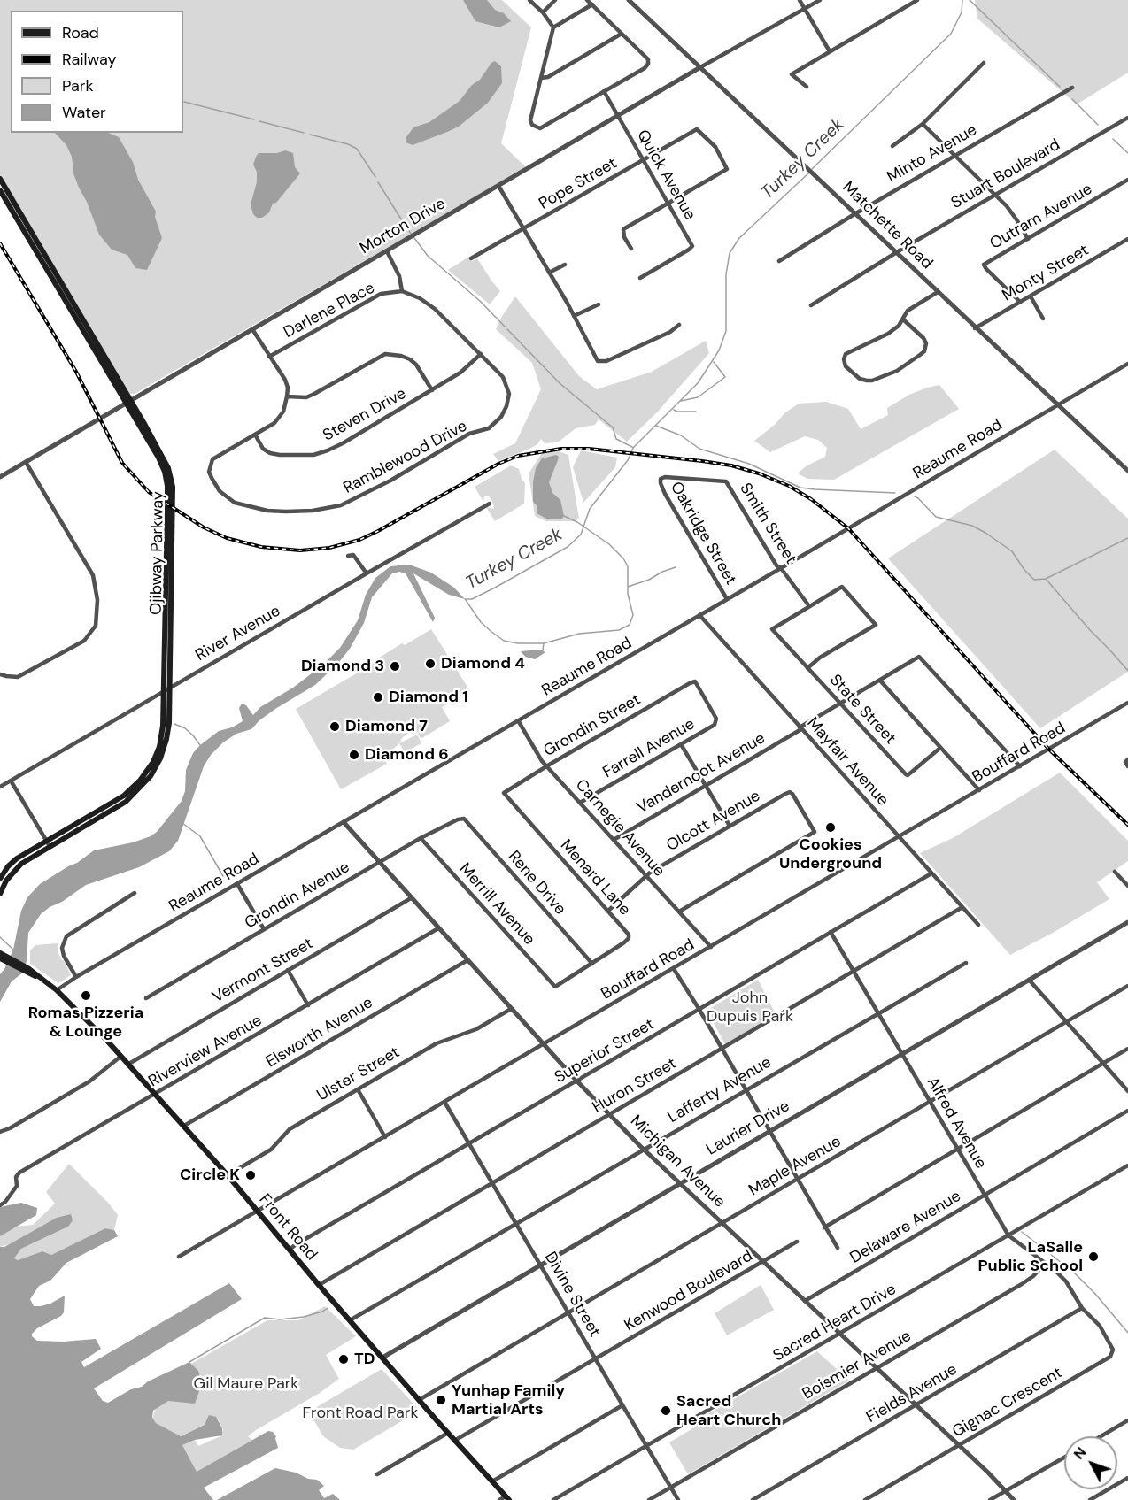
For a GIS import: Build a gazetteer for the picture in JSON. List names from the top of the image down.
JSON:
{
  "streets": {
    "main road": ["Ojibway Parkway", "Front Road"],
    "street": [
      "Minto Avenue",
      "Stuart Boulevard",
      "Quick Avenue",
      "Pope Street",
      "Outram Avenue",
      "Matchette Road",
      "Morton Drive",
      "Monty Street",
      "Darlene Place",
      "Steven Drive",
      "Reaume Road",
      "Ramblewood Drive",
      "Smith Street",
      "Oakridge Street",
      "River Avenue",
      "State Street",
      "Grondin Street",
      "Farrell Avenue",
      "Bouffard Road",
      "Mayfair Avenue",
      "Vandernoot Avenue",
      "Olcott Avenue",
      "Carnegie Avenue",
      "Menard Lane",
      "Rene Drive",
      "Grondin Avenue",
      "Merrill Avenue",
      "Vermont Street",
      "Elsworth Avenue",
      "Riverview Avenue",
      "Superior Street",
      "Ulster Street",
      "Huron Street",
      "Lafferty Avenue",
      "Alfred Avenue",
      "Laurier Drive",
      "Michigan Avenue",
      "Maple Avenue",
      "Delaware Avenue",
      "Kenwood Boulevard",
      "Divine Street",
      "Sacred Heart Drive",
      "Boismier Avenue",
      "Fields Avenue",
      "Gignac Crescent"
    ]
  },
  "crossings": [
    ["Minto Avenue", "Matchette Road"],
    ["Stuart Boulevard", "Matchette Road"],
    ["Quick Avenue", "Pope Street"],
    ["Quick Avenue", "Morton Drive"],
    ["Outram Avenue", "Monty Street"],
    ["Matchette Road", "Morton Drive"],
    ["Matchette Road", "Monty Street"],
    ["Matchette Road", "Reaume Road"],
    ["Morton Drive", "Ojibway Parkway"],
    ["Darlene Place", "Ramblewood Drive"],
    ["Steven Drive", "Ramblewood Drive"],
    ["Reaume Road", "Smith Street"],
    ["Reaume Road", "Oakridge Street"],
    ["Reaume Road", "Mayfair Avenue"],
    ["Reaume Road", "Carnegie Avenue"],
    ["Reaume Road", "Michigan Avenue"],
    ["Reaume Road", "Front Road"],
    ["Smith Street", "Oakridge Street"],
    ["Smith Street", "State Street"],
    ["Ojibway Parkway", "River Avenue"],
    ["State Street", "Vandernoot Avenue"],
    ["Grondin Street", "Farrell Avenue"],
    ["Grondin Street", "Carnegie Avenue"],
    ["Grondin Street", "Menard Lane"],
    ["Farrell Avenue", "Carnegie Avenue"],
    ["Bouffard Road", "Mayfair Avenue"],
    ["Bouffard Road", "Vandernoot Avenue"],
    ["Bouffard Road", "Carnegie Avenue"],
    ["Bouffard Road", "Michigan Avenue"],
    ["Bouffard Road", "Front Road"],
    ["Bouffard Road", "Divine Street"],
    ["Mayfair Avenue", "Vandernoot Avenue"],
    ["Mayfair Avenue", "Superior Street"],
    ["Mayfair Avenue", "Huron Street"],
    ["Vandernoot Avenue", "Carnegie Avenue"],
    ["Olcott Avenue", "Carnegie Avenue"],
    ["Olcott Avenue", "Menard Lane"],
    ["Menard Lane", "Rene Drive"],
    ["Menard Lane", "Merrill Avenue"],
    ["Rene Drive", "Grondin Avenue"],
    ["Grondin Avenue", "Merrill Avenue"],
    ["Grondin Avenue", "Michigan Avenue"],
    ["Vermont Street", "Michigan Avenue"],
    ["Vermont Street", "Front Road"],
    ["Elsworth Avenue", "Michigan Avenue"],
    ["Elsworth Avenue", "Front Road"],
    ["Riverview Avenue", "Michigan Avenue"],
    ["Riverview Avenue", "Front Road"],
    ["Superior Street", "Alfred Avenue"],
    ["Superior Street", "Michigan Avenue"],
    ["Superior Street", "Front Road"],
    ["Superior Street", "Divine Street"],
    ["Ulster Street", "Michigan Avenue"],
    ["Ulster Street", "Front Road"],
    ["Huron Street", "Alfred Avenue"],
    ["Huron Street", "Michigan Avenue"],
    ["Huron Street", "Front Road"],
    ["Huron Street", "Divine Street"],
    ["Lafferty Avenue", "Alfred Avenue"],
    ["Lafferty Avenue", "Michigan Avenue"],
    ["Lafferty Avenue", "Front Road"],
    ["Lafferty Avenue", "Divine Street"],
    ["Alfred Avenue", "Laurier Drive"],
    ["Alfred Avenue", "Maple Avenue"],
    ["Alfred Avenue", "Delaware Avenue"],
    ["Alfred Avenue", "Sacred Heart Drive"],
    ["Alfred Avenue", "Boismier Avenue"],
    ["Alfred Avenue", "Fields Avenue"],
    ["Alfred Avenue", "Gignac Crescent"],
    ["Laurier Drive", "Michigan Avenue"],
    ["Laurier Drive", "Front Road"],
    ["Laurier Drive", "Divine Street"],
    ["Michigan Avenue", "Maple Avenue"],
    ["Michigan Avenue", "Delaware Avenue"],
    ["Michigan Avenue", "Kenwood Boulevard"],
    ["Michigan Avenue", "Sacred Heart Drive"],
    ["Michigan Avenue", "Boismier Avenue"],
    ["Michigan Avenue", "Fields Avenue"],
    ["Michigan Avenue", "Gignac Crescent"],
    ["Maple Avenue", "Front Road"],
    ["Maple Avenue", "Divine Street"],
    ["Front Road", "Kenwood Boulevard"],
    ["Kenwood Boulevard", "Divine Street"],
    ["Divine Street", "Sacred Heart Drive"],
    ["Divine Street", "Boismier Avenue"],
    ["Fields Avenue", "Gignac Crescent"]
  ],
  "water": ["Turkey Creek"],
  "parks": ["John Dupuis Park", "Gil Maure Park", "Front Road Park"],
  "places": [
    "Diamond 4",
    "Diamond 3",
    "Diamond 1",
    "Diamond 7",
    "Diamond 6",
    "Cookies Underground",
    "Romas Pizzeria & Lounge",
    "Circle K",
    "LaSalle Public School",
    "TD",
    "Yunhap Family Martial Arts",
    "Sacred Heart Church"
  ],
  "legend": [
    "Road",
    "Railway",
    "Park",
    "Water"
  ],
  "north": "top left"
}
